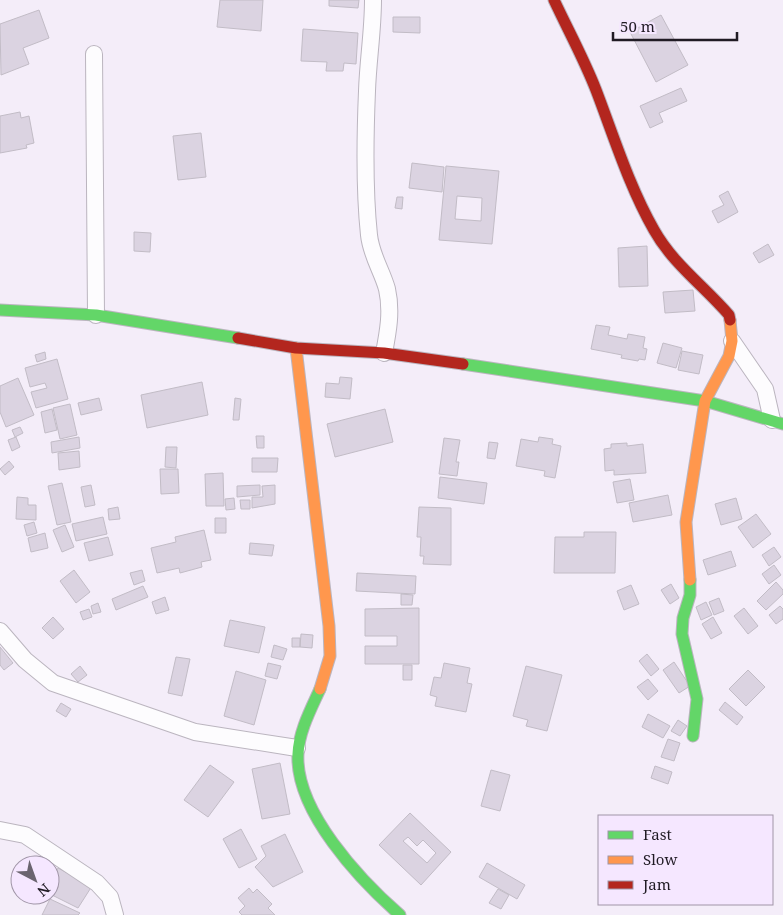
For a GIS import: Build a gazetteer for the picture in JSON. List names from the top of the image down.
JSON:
{
  "legend": ["Fast", "Slow", "Jam"],
  "scale_bar": "50 m",
  "north": "bottom right"
}
